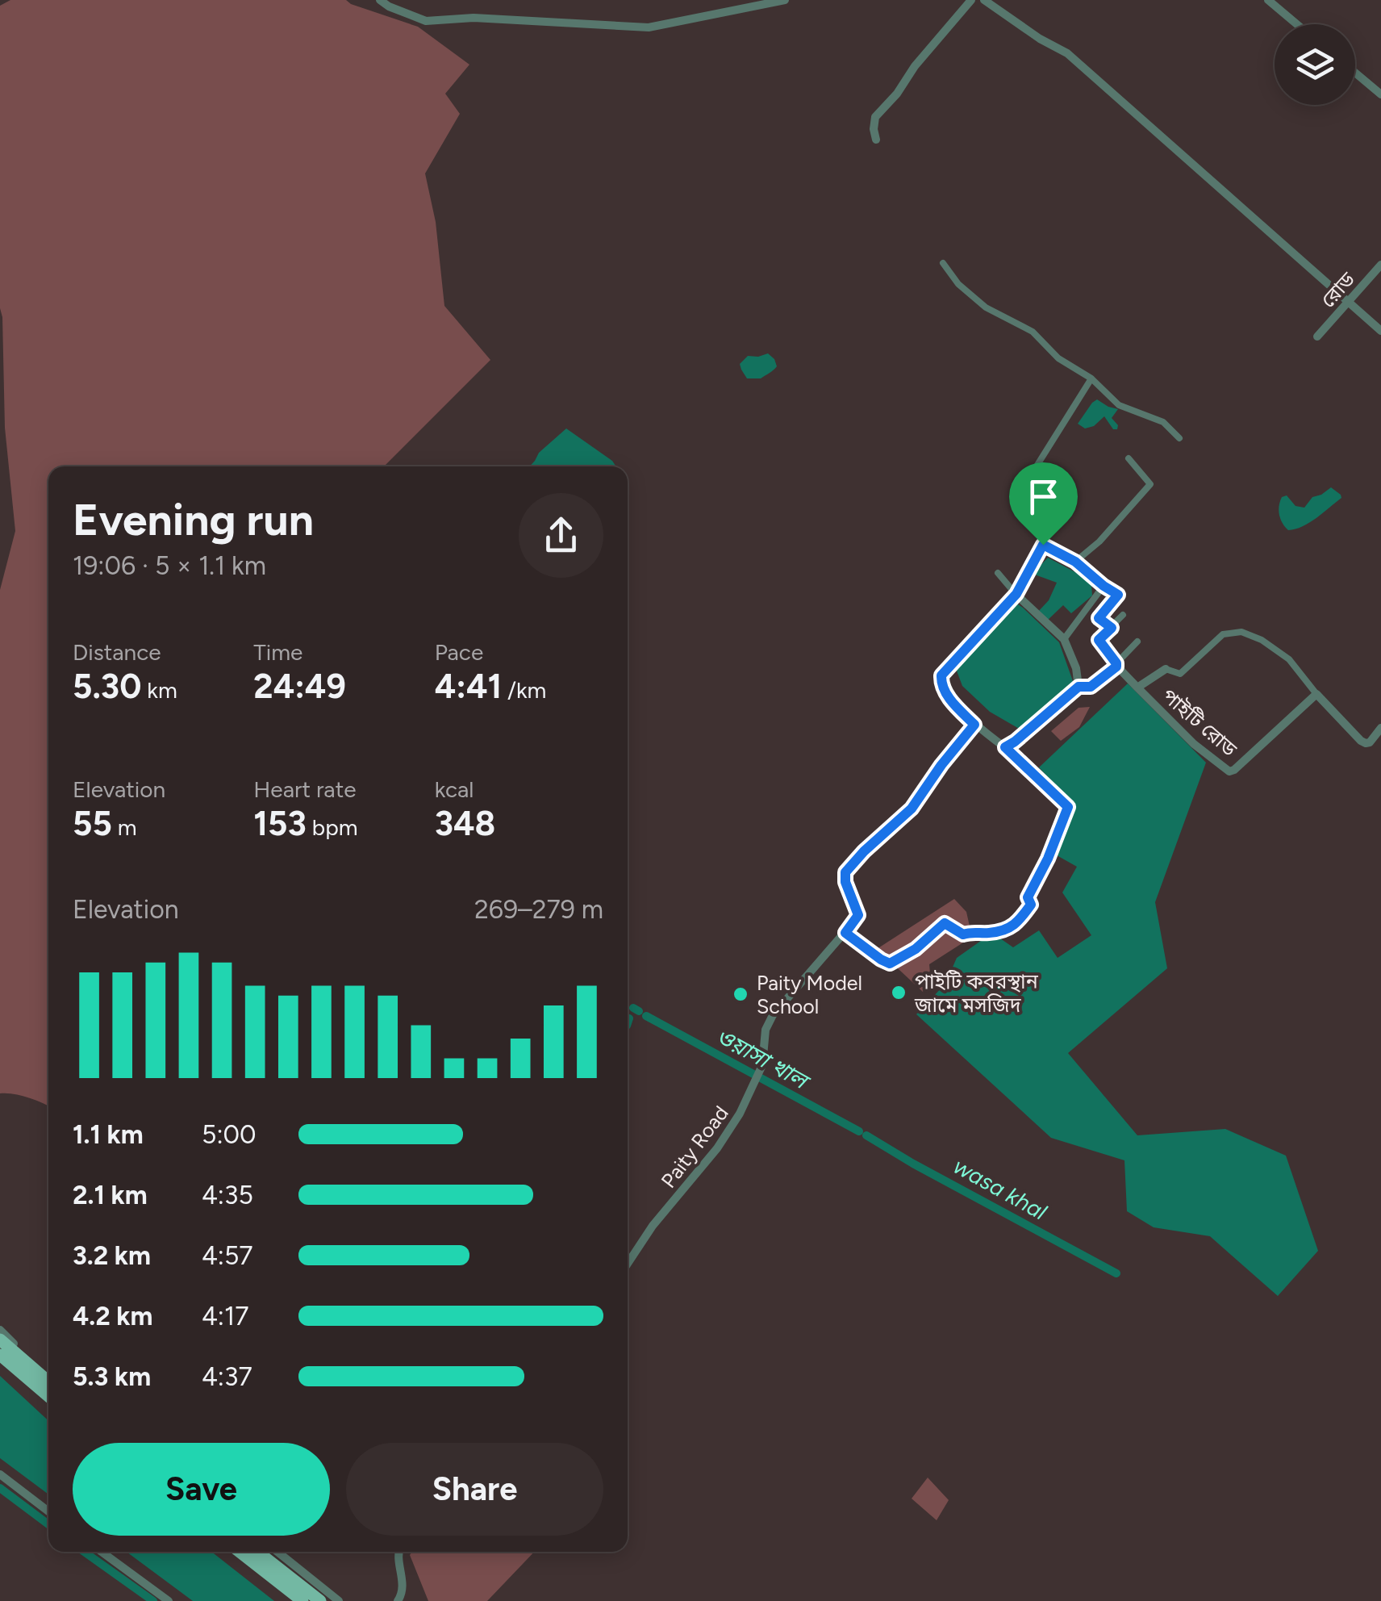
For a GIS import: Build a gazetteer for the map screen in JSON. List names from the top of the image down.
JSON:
{
  "streets": {
    "street": ["রোড", "পাইটি রোড", "Paity Road"]
  },
  "water": ["ওয়াসা খাল", "wasa khal"],
  "places": ["পাইটি কবরস্থান জামে মসজিদ", "Paity Model School"],
  "page": {
    "heading": ["Evening run", "19:06 · 5 × 1.1 km"],
    "stats": [
      ["Distance", "5.30 km"],
      ["Time", "24:49"],
      ["Pace", "4:41 /km"],
      ["Elevation", "55 m"],
      ["Heart rate", "153 bpm"],
      ["kcal", "348"]
    ],
    "chart": ["Elevation", "269–279 m"],
    "list": [
      {
        "name": "1.1 km",
        "note": "5:00"
      },
      {
        "name": "2.1 km",
        "note": "4:35"
      },
      {
        "name": "3.2 km",
        "note": "4:57"
      },
      {
        "name": "4.2 km",
        "note": "4:17"
      },
      {
        "name": "5.3 km",
        "note": "4:37"
      }
    ],
    "buttons": ["Save", "Share"]
  }
}
